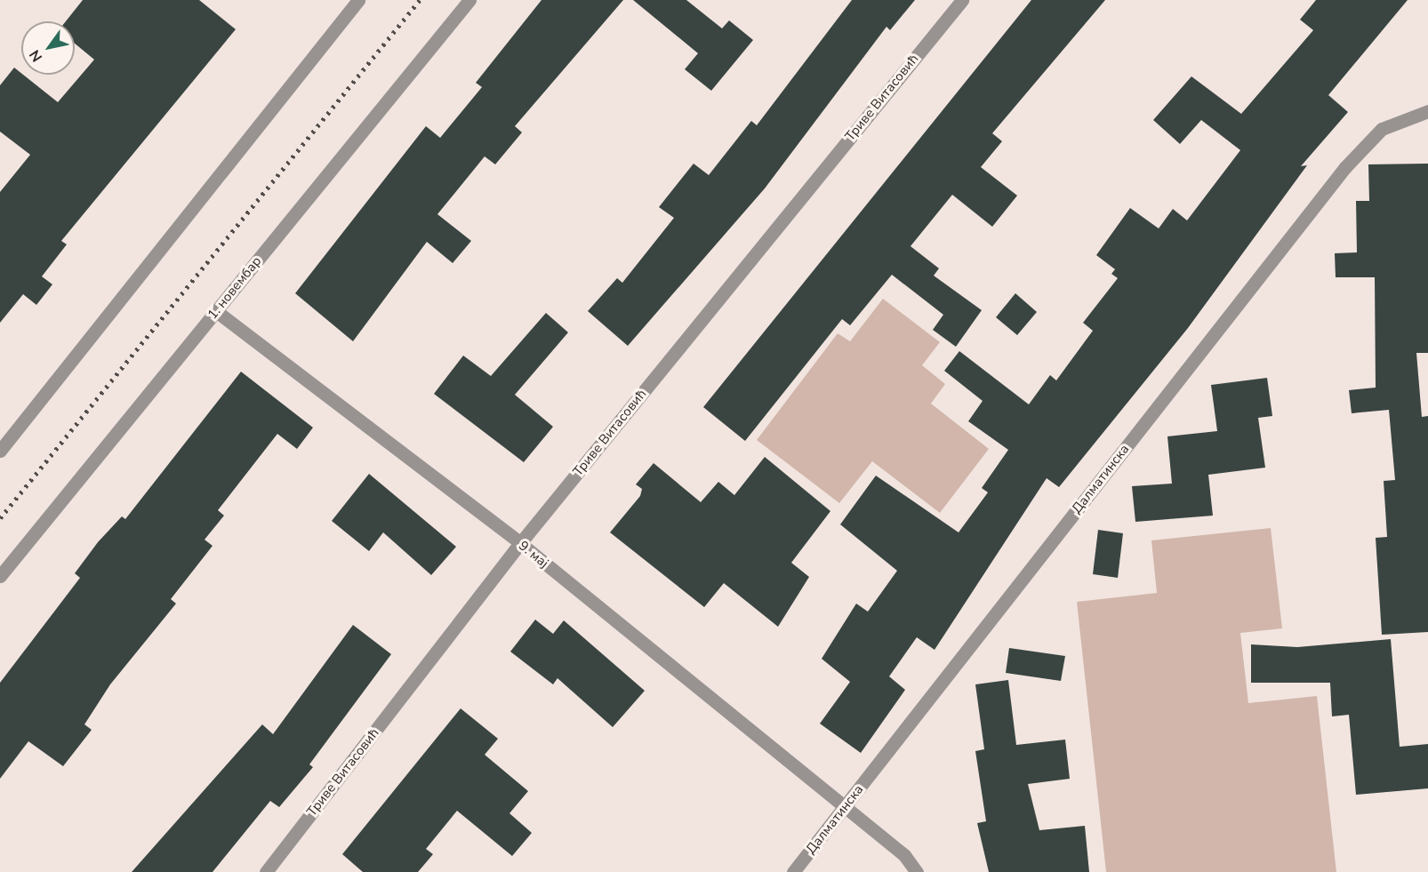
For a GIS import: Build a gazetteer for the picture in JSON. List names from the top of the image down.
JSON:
{
  "streets": {
    "street": [
      "Триве Витасовић",
      "1. новембар",
      "Далматинска",
      "9. мај"
    ]
  },
  "crossings": [
    ["Триве Витасовић", "9. мај"],
    ["1. новембар", "9. мај"],
    ["Далматинска", "9. мај"]
  ],
  "north": "bottom left"
}
